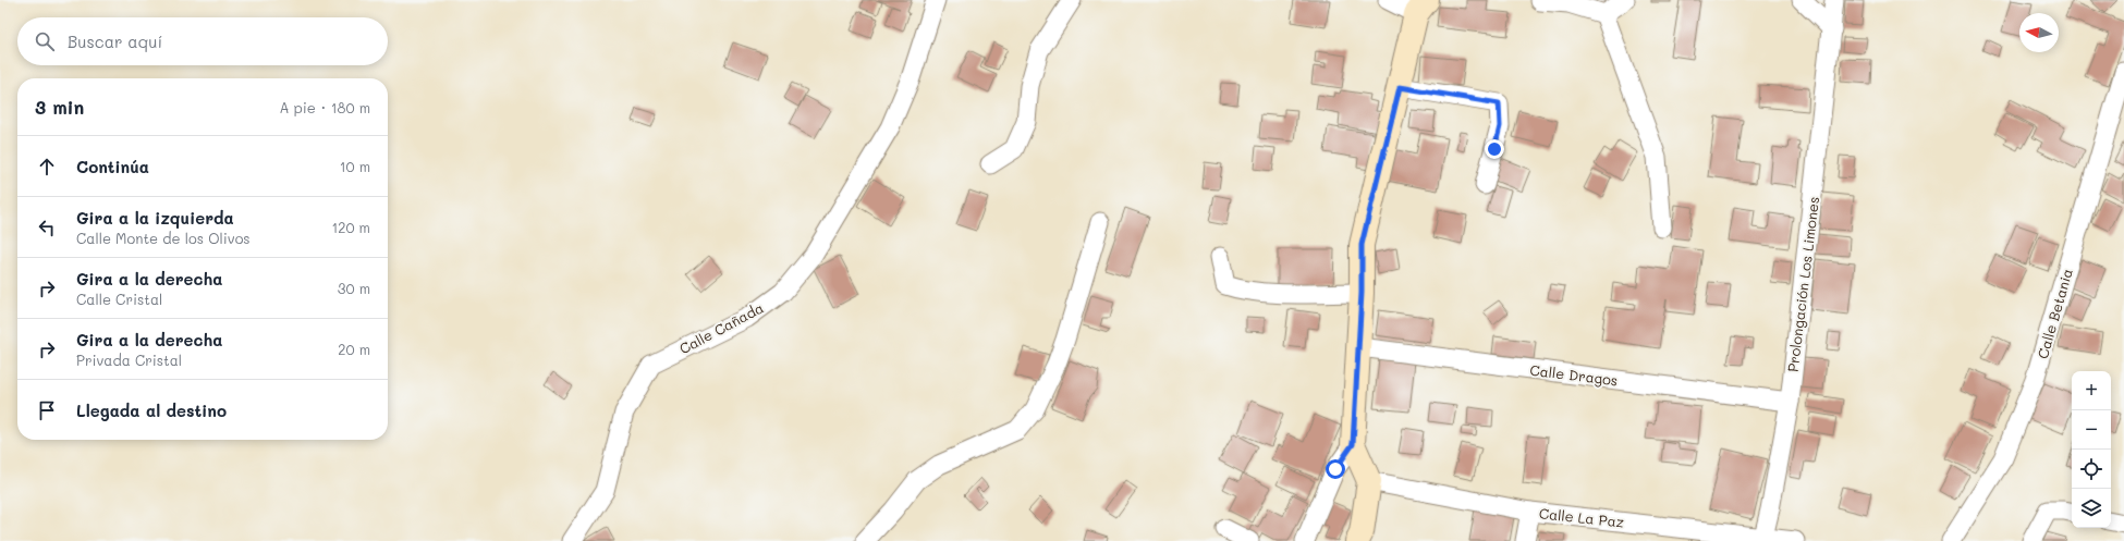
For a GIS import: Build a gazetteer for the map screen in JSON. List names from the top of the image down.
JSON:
{
  "streets": {
    "street": [
      "Prolongación Los Limones",
      "Calle Betania",
      "Calle Cañada",
      "Calle Dragos",
      "Calle La Paz"
    ]
  },
  "crossings": [
    ["Prolongación Los Limones", "Calle Dragos"],
    ["Prolongación Los Limones", "Calle La Paz"]
  ],
  "north": "left",
  "page": {
    "search": "Buscar aquí",
    "heading": ["3 min", "A pie · 180 m"],
    "list": [
      ["Continúa", "10 m"],
      ["Gira a la izquierda", "Calle Monte de los Olivos", "120 m"],
      ["Gira a la derecha", "Calle Cristal", "30 m"],
      ["Gira a la derecha", "Privada Cristal", "20 m"],
      "Llegada al destino"
    ],
    "map_buttons": ["+", "−"]
  }
}
